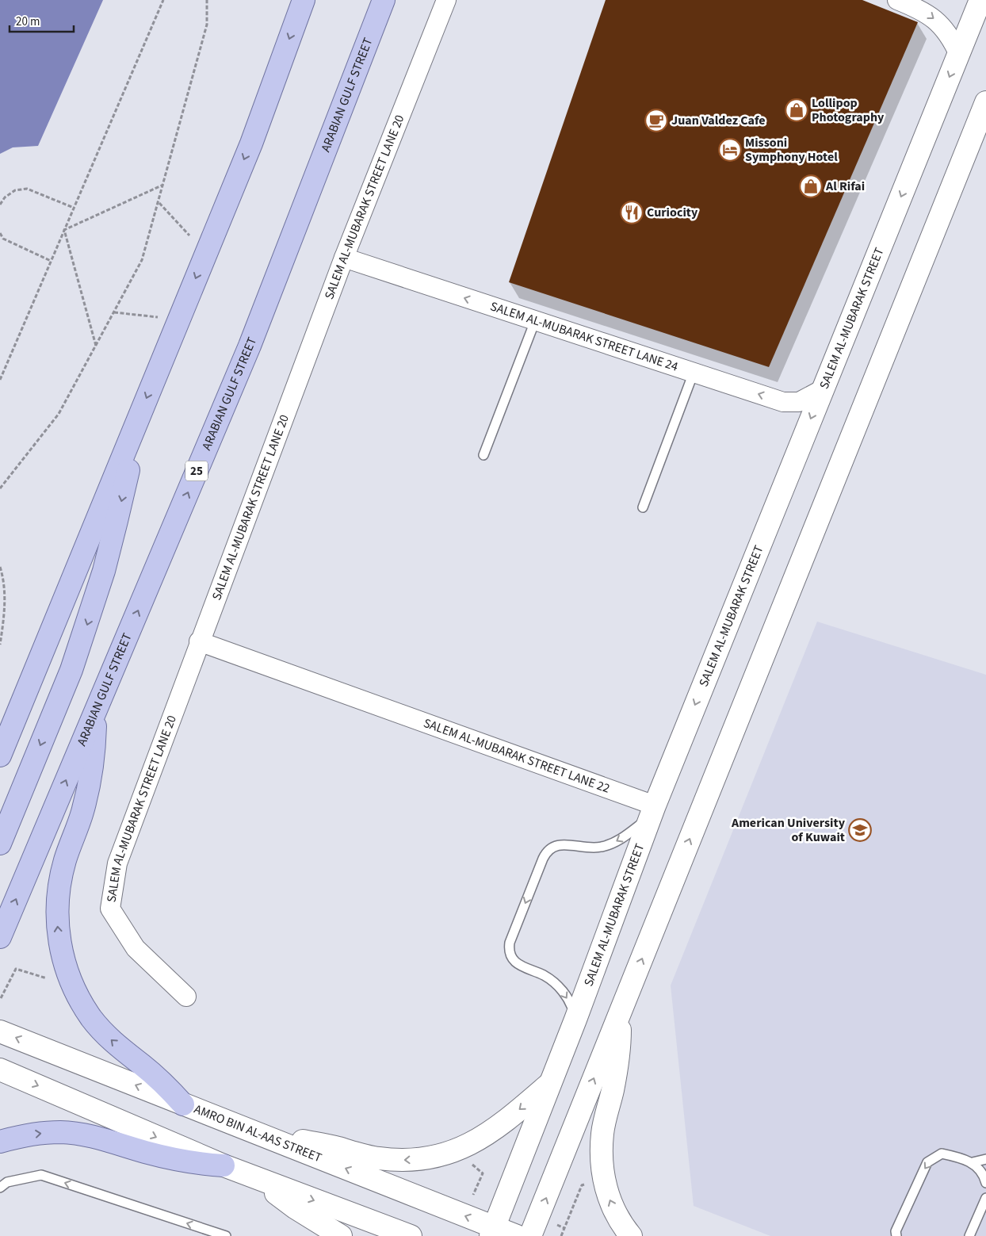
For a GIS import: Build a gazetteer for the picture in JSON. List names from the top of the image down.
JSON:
{
  "streets": {
    "main road": [
      "ARABIAN GULF STREET",
      "SALEM AL-MUBARAK STREET",
      "25",
      "AMRO BIN AL-AAS STREET"
    ],
    "street": ["SALEM AL-MUBARAK STREET LANE 20", "SALEM AL-MUBARAK STREET LANE 24", "SALEM AL-MUBARAK STREET LANE 22"]
  },
  "crossings": [
    ["SALEM AL-MUBARAK STREET LANE 20", "SALEM AL-MUBARAK STREET LANE 24"],
    ["SALEM AL-MUBARAK STREET LANE 20", "SALEM AL-MUBARAK STREET LANE 22"],
    ["SALEM AL-MUBARAK STREET", "SALEM AL-MUBARAK STREET LANE 24"],
    ["SALEM AL-MUBARAK STREET", "SALEM AL-MUBARAK STREET LANE 22"],
    ["SALEM AL-MUBARAK STREET", "AMRO BIN AL-AAS STREET"]
  ],
  "one_way": ["SALEM AL-MUBARAK STREET LANE 24"],
  "places": {
    "shop": ["Lollipop Photography", "Al Rifai"],
    "cafe": ["Juan Valdez Cafe"],
    "hotel": ["Missoni Symphony Hotel"],
    "restaurant": ["Curiocity"],
    "school or university": ["American University of Kuwait"]
  },
  "scale_bar": "20 m"
}
